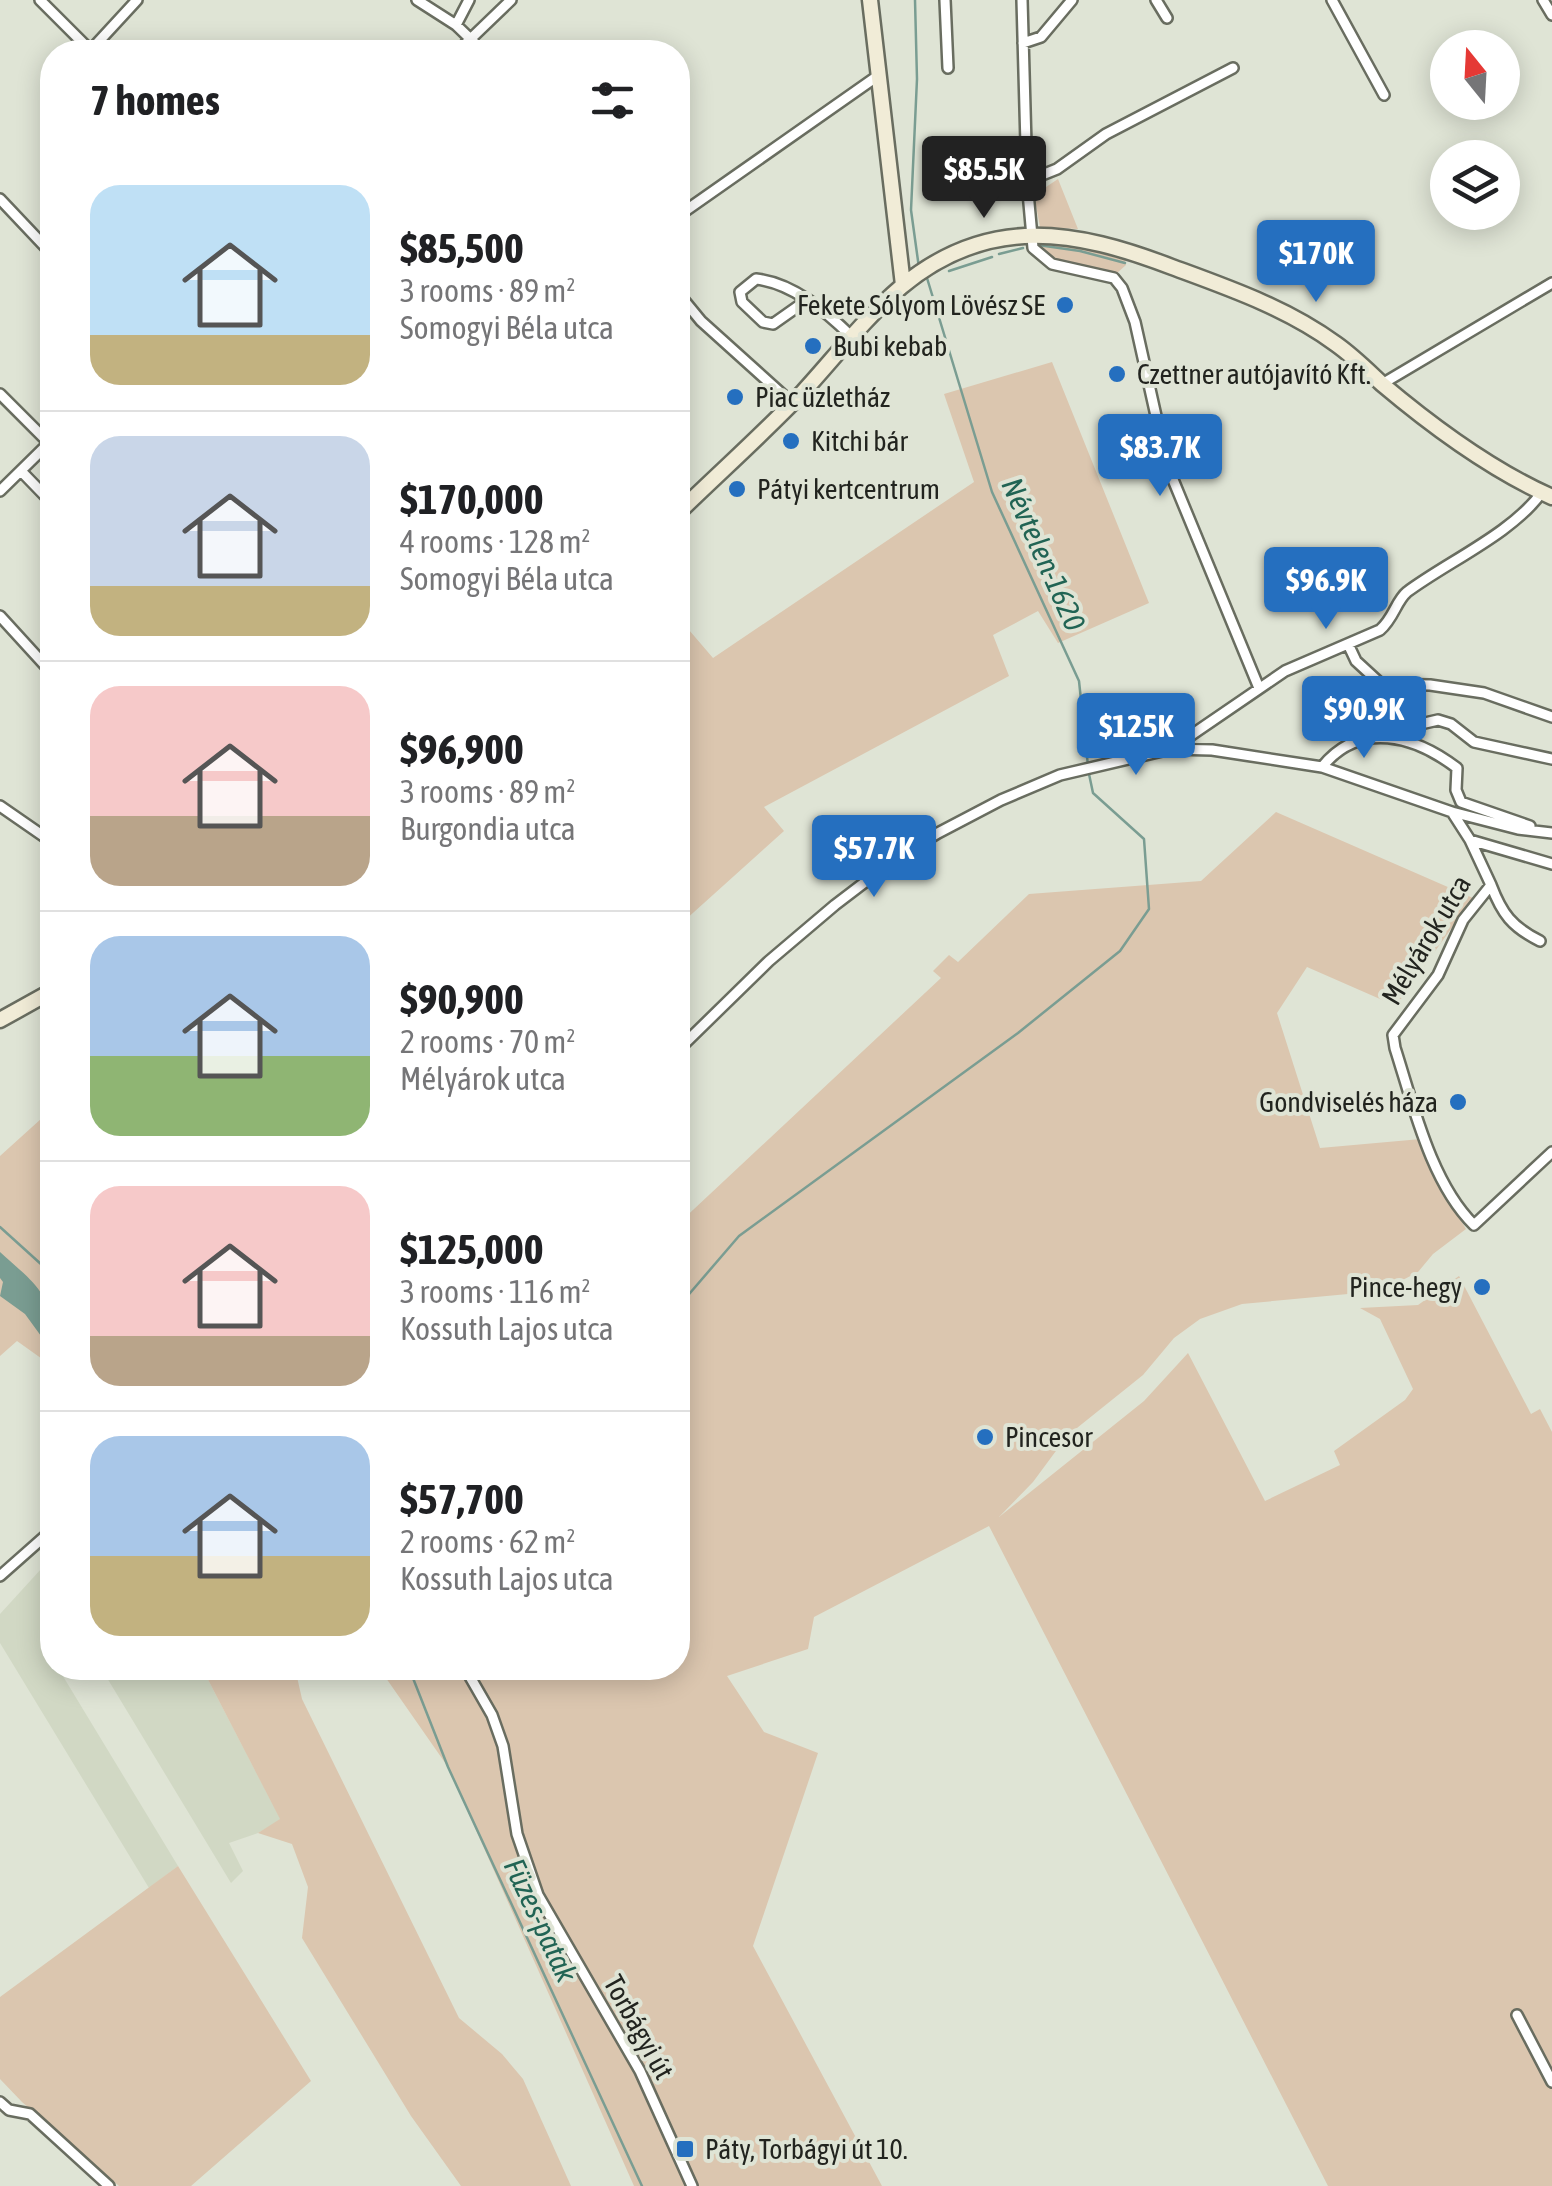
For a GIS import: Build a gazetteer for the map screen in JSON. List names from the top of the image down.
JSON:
{
  "streets": {
    "street": ["Mélyárok utca", "Torbágyi út"]
  },
  "water": ["Névtelen-1620", "Füzes-patak"],
  "places": {
    "other": [
      "Fekete Sólyom Lövész SE",
      "Bubi kebab",
      "Czettner autójavító Kft.",
      "Piac üzletház",
      "Kitchi bár",
      "Pátyi kertcentrum",
      "Gondviselés háza",
      "Pince-hegy",
      "Pincesor"
    ],
    "transit": ["Páty, Torbágyi út 10."]
  },
  "north": "top",
  "page": {
    "heading": "7 homes",
    "price": [
      "$85.5K",
      "$170K",
      "$83.7K",
      "$96.9K",
      "$90.9K",
      "$125K",
      "$57.7K"
    ],
    "list": [
      {
        "name": "$85,500",
        "note": "3 rooms · 89 m² · Somogyi Béla utca"
      },
      {
        "name": "$170,000",
        "note": "4 rooms · 128 m² · Somogyi Béla utca"
      },
      {
        "name": "$96,900",
        "note": "3 rooms · 89 m² · Burgondia utca"
      },
      {
        "name": "$90,900",
        "note": "2 rooms · 70 m² · Mélyárok utca"
      },
      {
        "name": "$125,000",
        "note": "3 rooms · 116 m² · Kossuth Lajos utca"
      },
      {
        "name": "$57,700",
        "note": "2 rooms · 62 m² · Kossuth Lajos utca"
      }
    ]
  }
}
